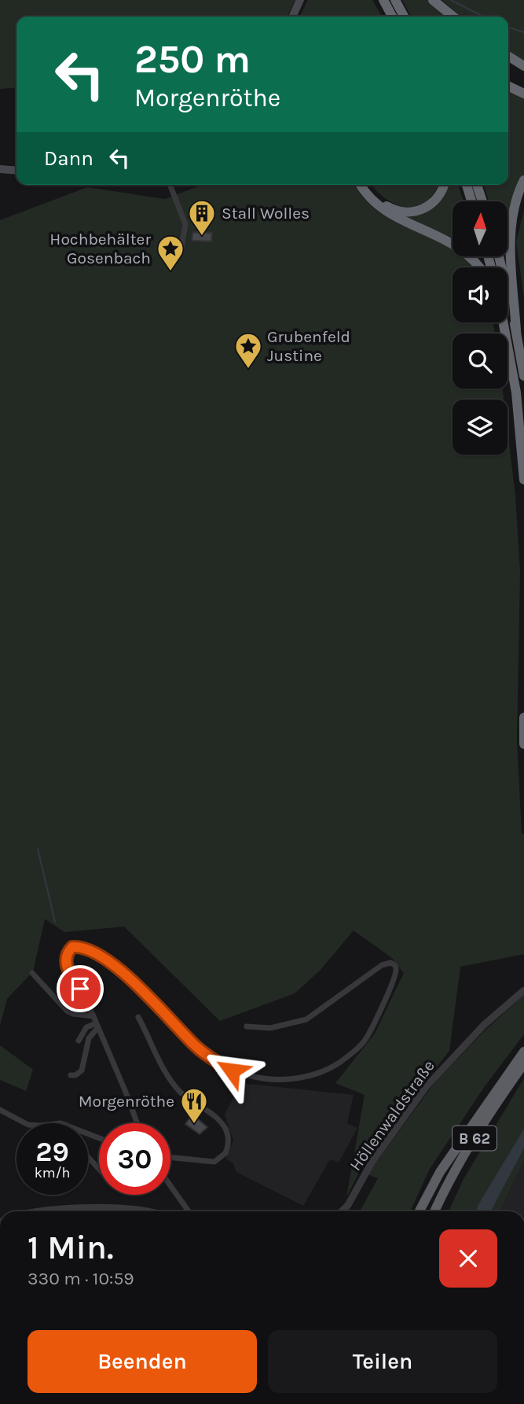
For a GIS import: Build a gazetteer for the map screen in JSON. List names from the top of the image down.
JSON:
{
  "streets": {
    "highway": ["B 62"],
    "street": ["Höllenwaldstraße"]
  },
  "places": {
    "building": ["Stall Wolles"],
    "place": ["Hochbehälter Gosenbach", "Grubenfeld Justine"],
    "restaurant": ["Morgenröthe"]
  },
  "north": "top",
  "page": {
    "turn": ["250 m", "Morgenröthe"],
    "then": "Dann",
    "speed": "29 km/h",
    "limit": "30",
    "heading": ["1 Min.", "330 m · 10:59"],
    "buttons": ["Beenden", "Teilen"]
  }
}
